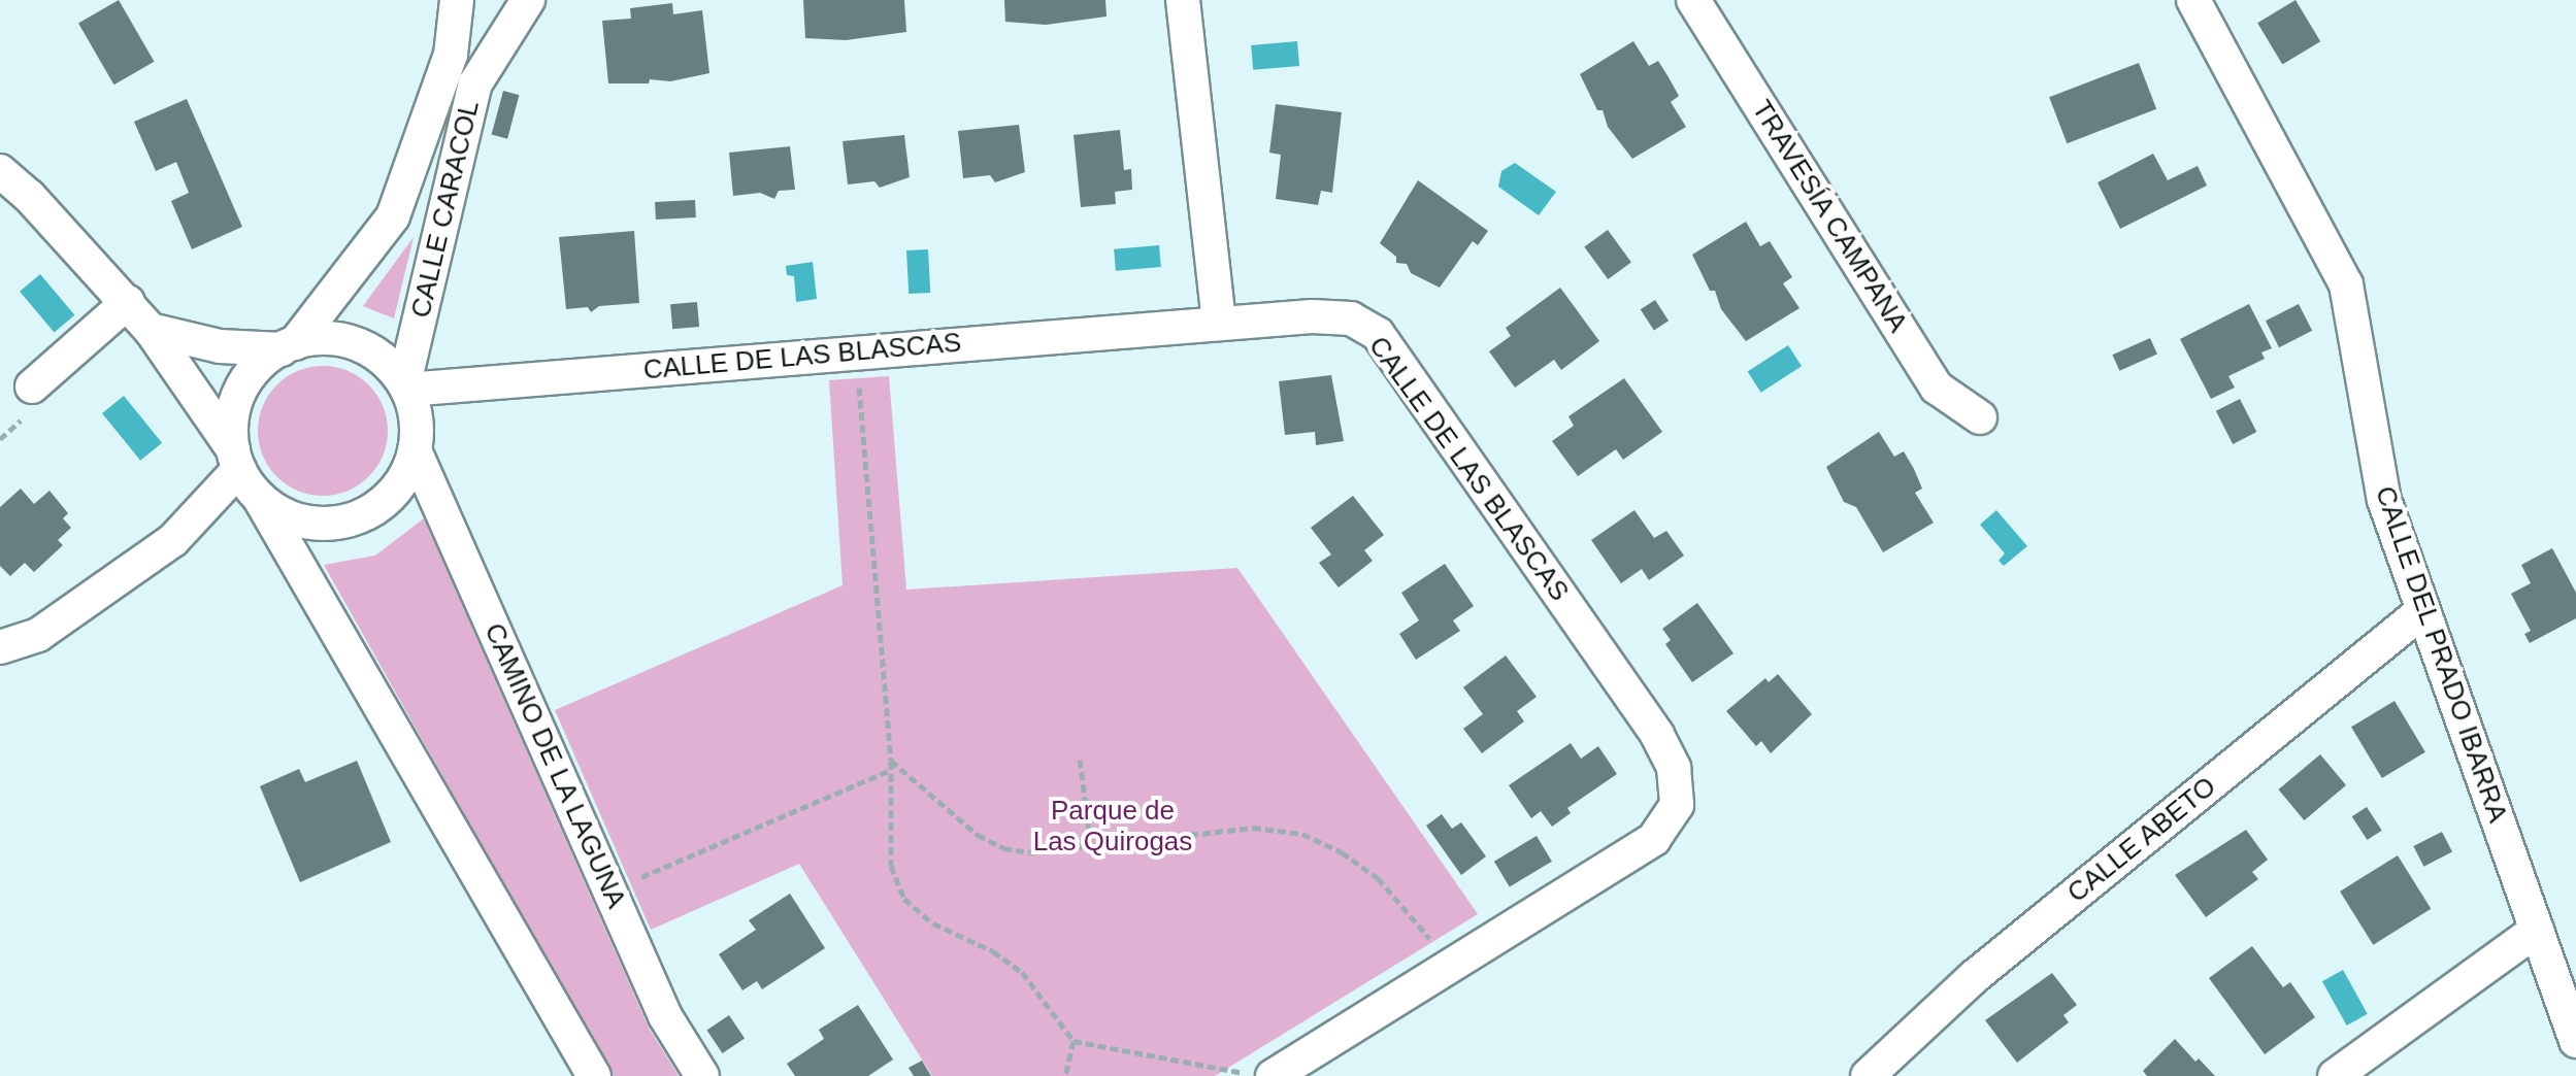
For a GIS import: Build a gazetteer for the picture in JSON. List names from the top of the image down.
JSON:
{
  "streets": {
    "street": [
      "CALLE CARACOL",
      "TRAVESÍA CAMPANA",
      "CALLE DE LAS BLASCAS",
      "CALLE DEL PRADO IBARRA",
      "CAMINO DE LA LAGUNA",
      "CALLE ABETO"
    ]
  },
  "crossings": [
    ["CALLE CARACOL", "CALLE DE LAS BLASCAS"],
    ["CALLE CARACOL", "CAMINO DE LA LAGUNA"],
    ["CALLE DE LAS BLASCAS", "CAMINO DE LA LAGUNA"],
    ["CALLE DEL PRADO IBARRA", "CALLE ABETO"]
  ],
  "parks": ["Parque de Las Quirogas"]
}
